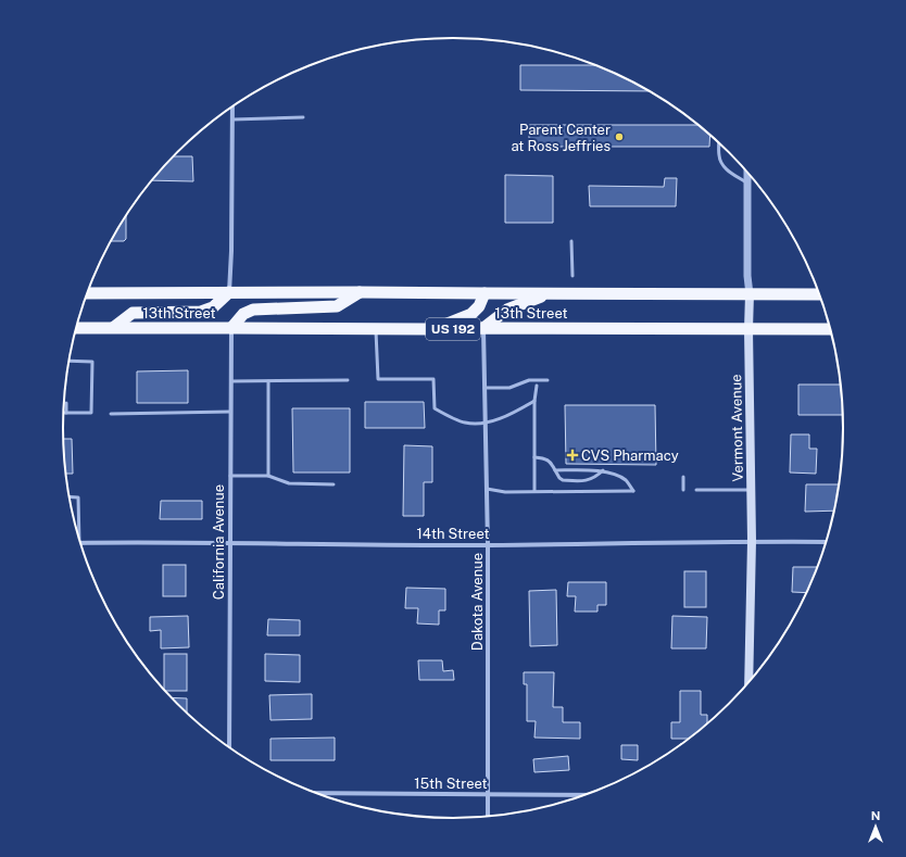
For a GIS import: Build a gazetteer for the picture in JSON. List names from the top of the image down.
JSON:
{
  "streets": {
    "highway": ["13th Street", "US 192"],
    "main road": ["Vermont Avenue"],
    "street": [
      "14th Street",
      "California Avenue",
      "Dakota Avenue",
      "15th Street"
    ]
  },
  "crossings": [
    ["13th Street", "Vermont Avenue"],
    ["13th Street", "California Avenue"],
    ["13th Street", "Dakota Avenue"],
    ["Vermont Avenue", "14th Street"],
    ["14th Street", "California Avenue"],
    ["14th Street", "Dakota Avenue"],
    ["Dakota Avenue", "15th Street"]
  ],
  "places": {
    "other": ["Parent Center at Ross Jeffries"],
    "health": ["CVS Pharmacy"]
  },
  "north": "top"
}
